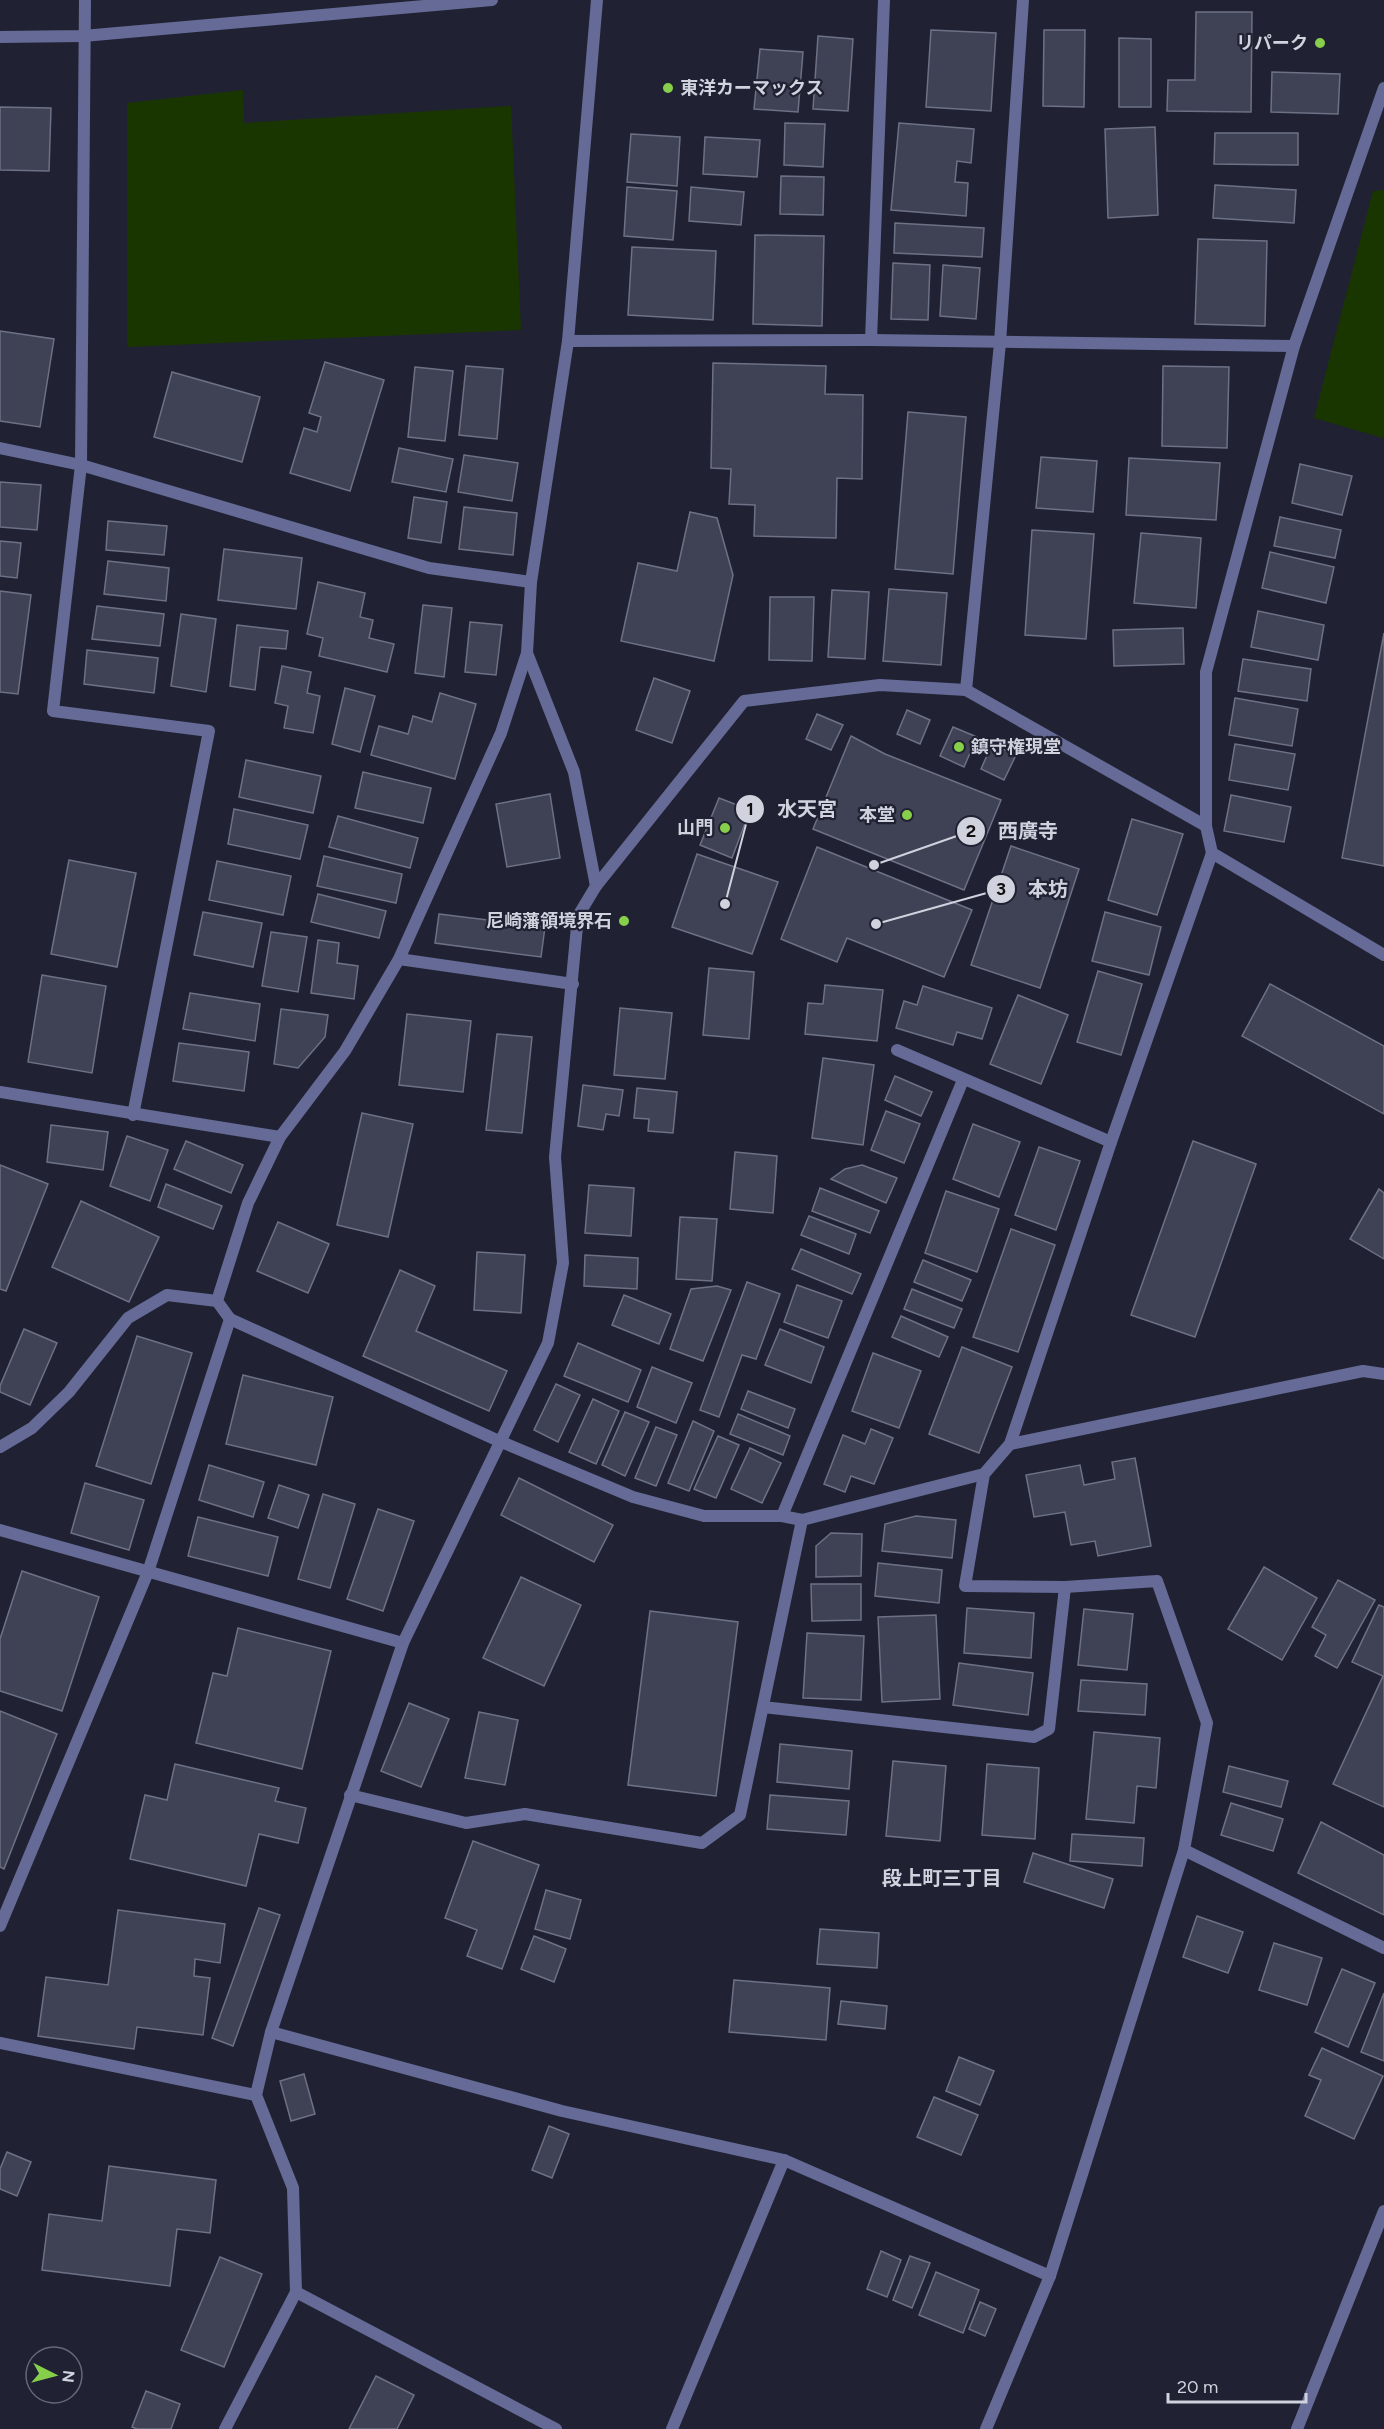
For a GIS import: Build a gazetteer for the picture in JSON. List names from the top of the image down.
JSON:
{
  "districts": ["段上町三丁目"],
  "places": [
    "リパーク",
    "東洋カーマックス",
    "鎮守権現堂",
    "本堂",
    "山門",
    "西廣寺",
    "水天宮",
    "尼崎藩領境界石",
    "本坊"
  ],
  "scale_bar": "20 m",
  "north": "right"
}
